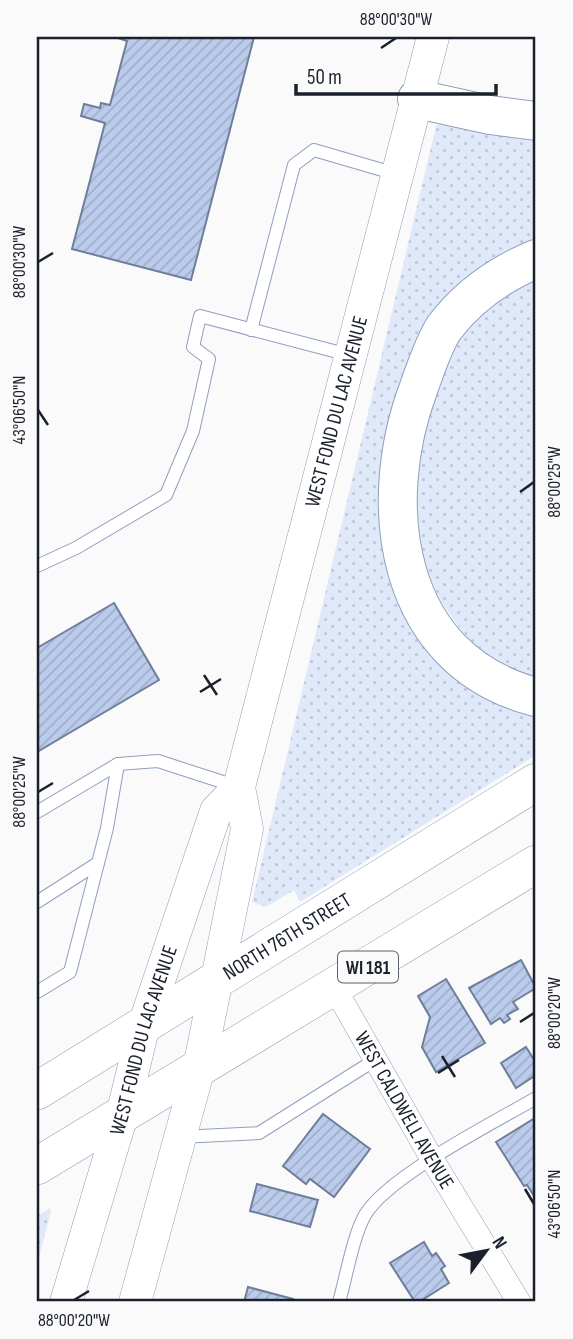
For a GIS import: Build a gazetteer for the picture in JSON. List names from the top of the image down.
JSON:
{
  "streets": {
    "main road": ["NORTH 76TH STREET", "WI 181"],
    "street": ["WEST FOND DU LAC AVENUE", "WEST CALDWELL AVENUE"]
  },
  "crossings": [
    ["WEST FOND DU LAC AVENUE", "NORTH 76TH STREET"],
    ["WEST FOND DU LAC AVENUE", "WI 181"],
    ["WI 181", "WEST CALDWELL AVENUE"]
  ],
  "scale_bar": "50 m",
  "north": "top right",
  "coordinates": [
    "88°00'30\"W",
    "43°06'50\"N",
    "88°00'25\"W",
    "88°00'20\"W"
  ]
}
